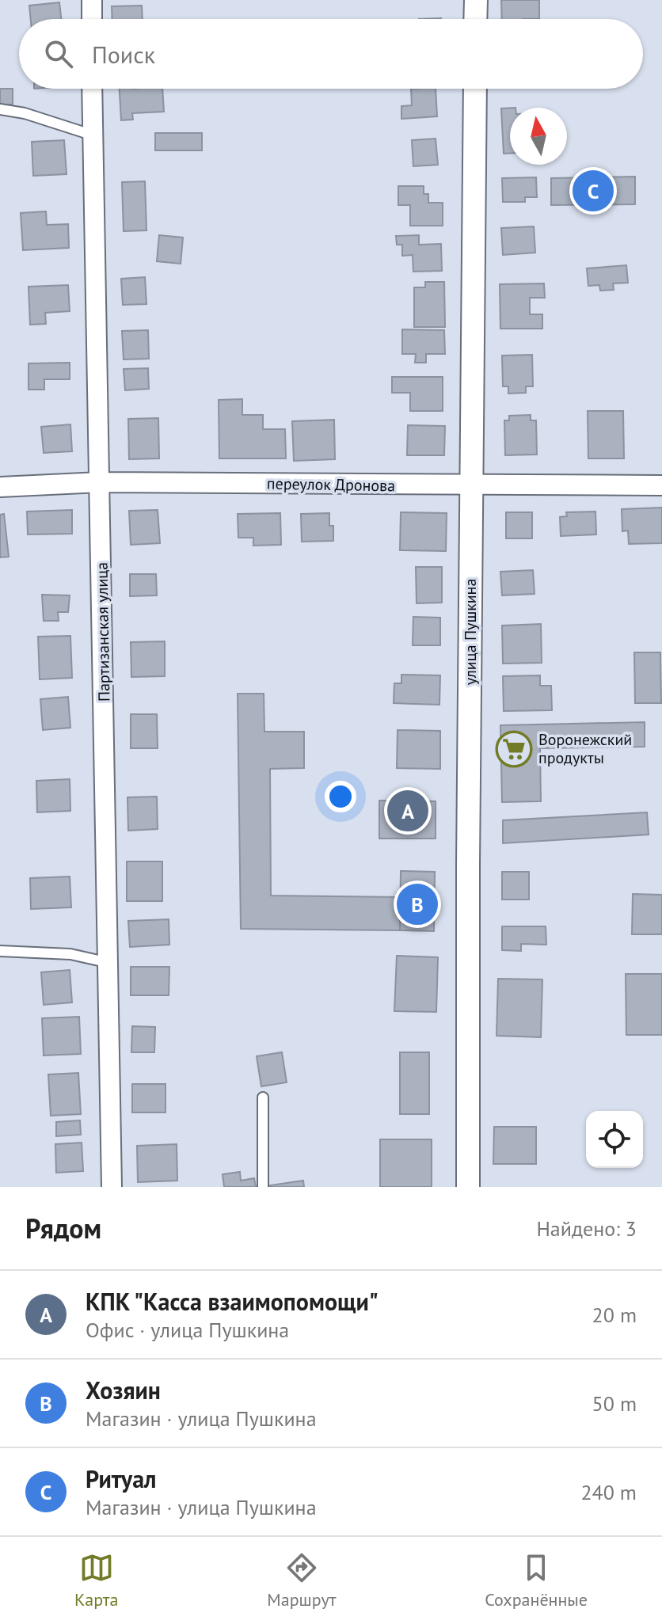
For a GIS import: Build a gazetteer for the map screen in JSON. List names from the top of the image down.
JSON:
{
  "streets": {
    "street": ["переулок Дронова", "Партизанская улица", "улица Пушкина"]
  },
  "crossings": [
    ["переулок Дронова", "Партизанская улица"],
    ["переулок Дронова", "улица Пушкина"]
  ],
  "places": {
    "supermarket": ["Воронежский продукты"]
  },
  "north": "top",
  "page": {
    "search": "Поиск",
    "pins": ["C", "A", "B"],
    "heading": ["Рядом", "Найдено: 3"],
    "list": [
      {
        "mark": "A",
        "name": "КПК \"Касса взаимопомощи\"",
        "note": "Офис · улица Пушкина",
        "value": "20 m"
      },
      {
        "mark": "B",
        "name": "Хозяин",
        "note": "Магазин · улица Пушкина",
        "value": "50 m"
      },
      {
        "mark": "C",
        "name": "Ритуал",
        "note": "Магазин · улица Пушкина",
        "value": "240 m"
      }
    ],
    "nav": ["Карта", "Маршрут", "Сохранённые"]
  }
}
